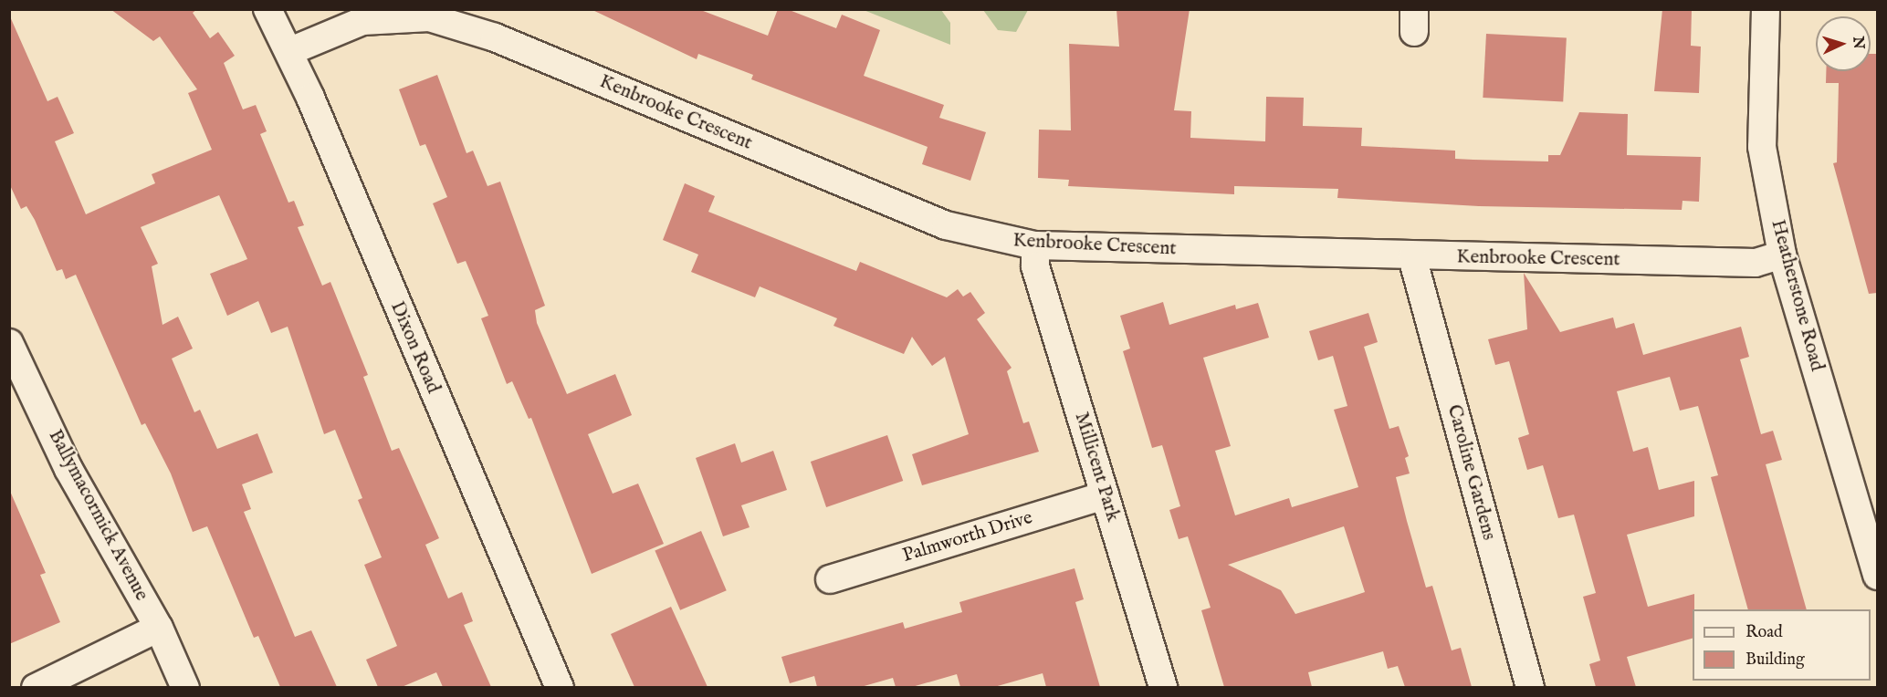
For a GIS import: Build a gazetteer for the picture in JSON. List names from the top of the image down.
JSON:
{
  "streets": {
    "street": [
      "Kenbrooke Crescent",
      "Heatherstone Road",
      "Dixon Road",
      "Millicent Park",
      "Caroline Gardens",
      "Ballymacormick Avenue",
      "Palmworth Drive"
    ]
  },
  "crossings": [
    ["Kenbrooke Crescent", "Heatherstone Road"],
    ["Kenbrooke Crescent", "Dixon Road"],
    ["Kenbrooke Crescent", "Millicent Park"],
    ["Kenbrooke Crescent", "Caroline Gardens"],
    ["Millicent Park", "Palmworth Drive"]
  ],
  "legend": ["Road", "Building"],
  "north": "right"
}
